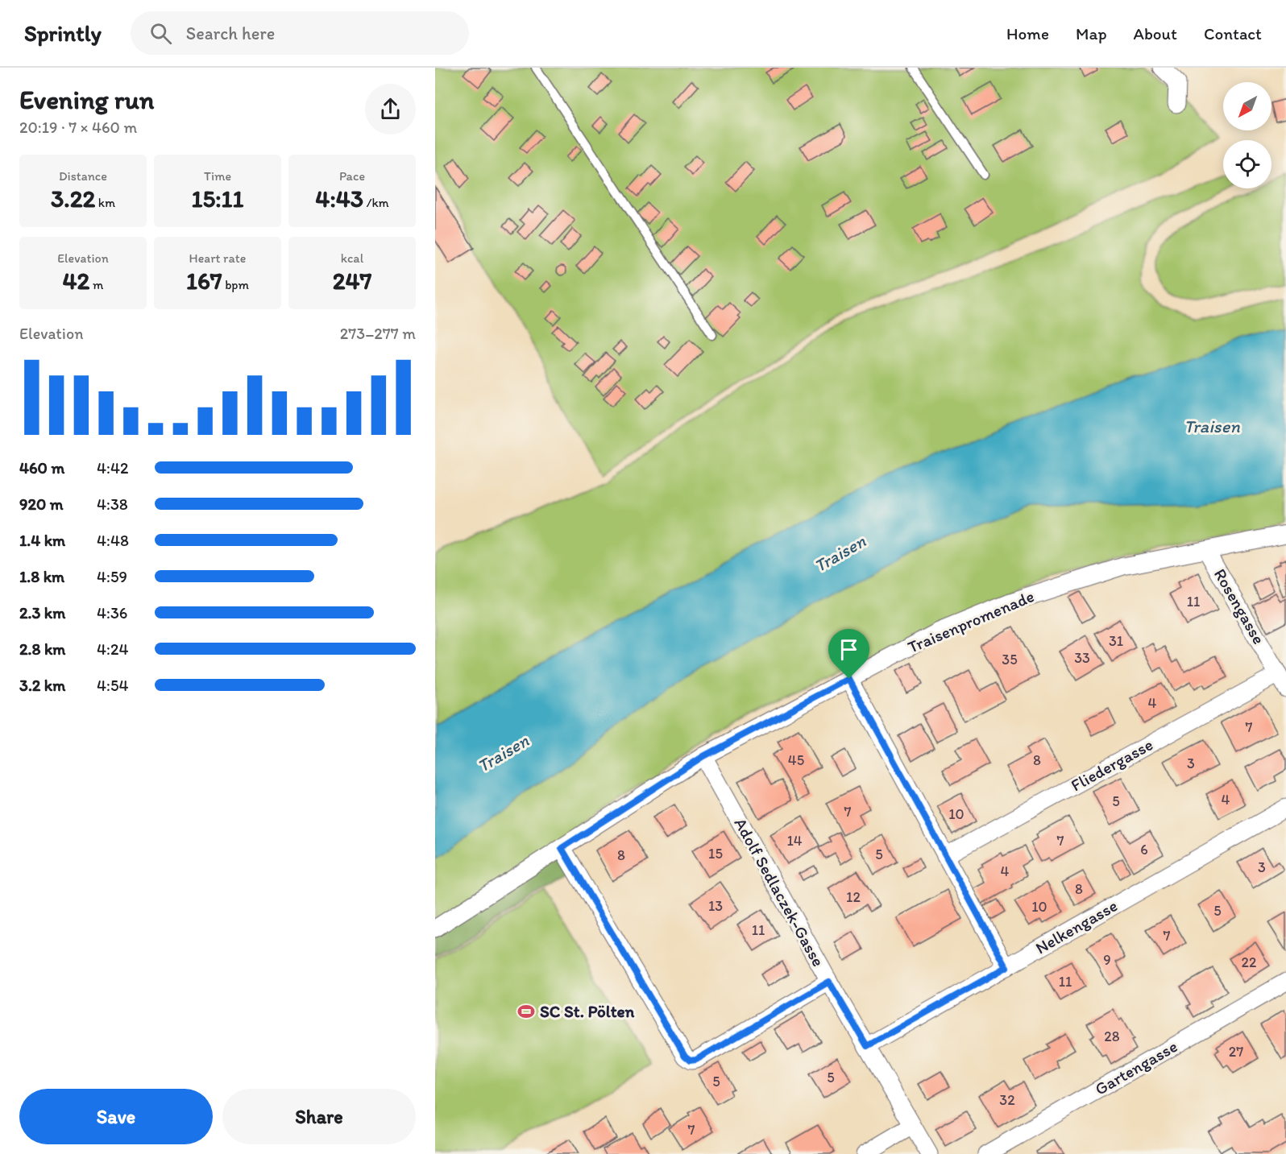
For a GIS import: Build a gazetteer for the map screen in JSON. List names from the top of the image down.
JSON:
{
  "streets": {
    "street": [
      "Rosengasse",
      "Traisenpromenade",
      "Fliedergasse",
      "Adolf Sedlaczek-Gasse",
      "Nelkengasse",
      "Gartengasse"
    ]
  },
  "crossings": [
    ["Rosengasse", "Traisenpromenade"],
    ["Rosengasse", "Fliedergasse"],
    ["Traisenpromenade", "Adolf Sedlaczek-Gasse"],
    ["Adolf Sedlaczek-Gasse", "Nelkengasse"]
  ],
  "water": ["Traisen"],
  "places": {
    "sports": ["SC St. Pölten"]
  },
  "house_numbers": [
    "11",
    "31",
    "33",
    "35",
    "4",
    "7",
    "45",
    "8",
    "3",
    "4",
    "5",
    "7",
    "10",
    "14",
    "7",
    "6",
    "15",
    "5",
    "8",
    "3",
    "4",
    "8",
    "12",
    "13",
    "10",
    "5",
    "11",
    "7",
    "9",
    "22",
    "11",
    "28",
    "27",
    "5",
    "5",
    "32",
    "7"
  ],
  "north": "bottom left",
  "page": {
    "header": "Sprintly",
    "search": "Search here",
    "nav": [
      "Home",
      "Map",
      "About",
      "Contact"
    ],
    "heading": ["Evening run", "20:19 · 7 × 460 m"],
    "stats": [
      ["Distance", "3.22 km"],
      ["Time", "15:11"],
      ["Pace", "4:43 /km"],
      ["Elevation", "42 m"],
      ["Heart rate", "167 bpm"],
      ["kcal", "247"]
    ],
    "chart": ["Elevation", "273–277 m"],
    "list": [
      {
        "name": "460 m",
        "note": "4:42"
      },
      {
        "name": "920 m",
        "note": "4:38"
      },
      {
        "name": "1.4 km",
        "note": "4:48"
      },
      {
        "name": "1.8 km",
        "note": "4:59"
      },
      {
        "name": "2.3 km",
        "note": "4:36"
      },
      {
        "name": "2.8 km",
        "note": "4:24"
      },
      {
        "name": "3.2 km",
        "note": "4:54"
      }
    ],
    "buttons": ["Save", "Share"]
  }
}
